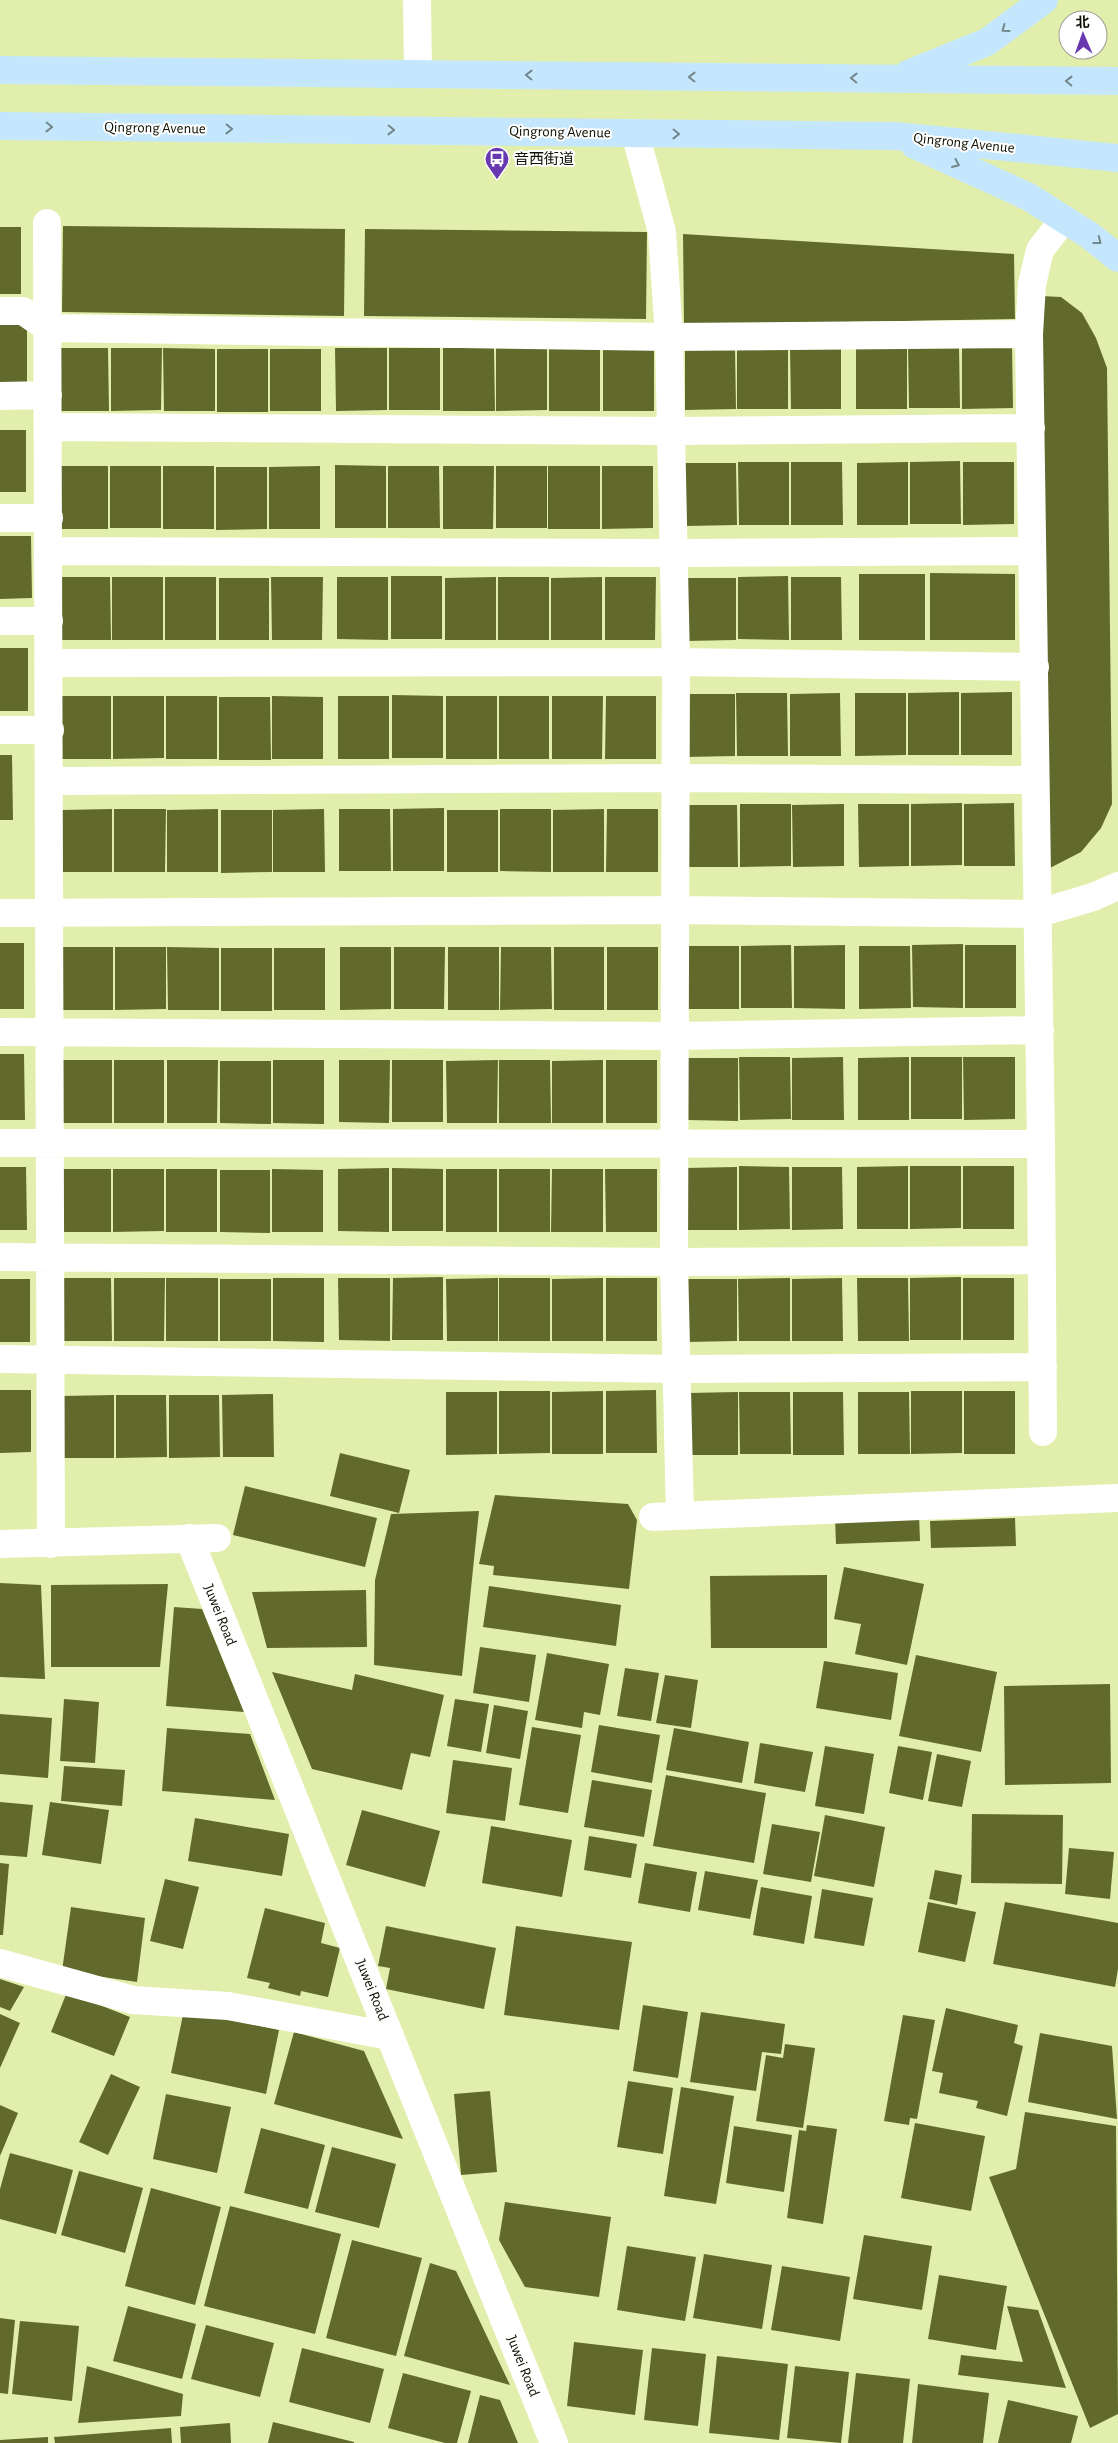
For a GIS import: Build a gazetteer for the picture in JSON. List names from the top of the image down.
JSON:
{
  "streets": {
    "main road": ["Qingrong Avenue"],
    "street": ["Juwei Road"]
  },
  "places": {
    "bus stop": ["音西街道"]
  },
  "north": "top"
}
